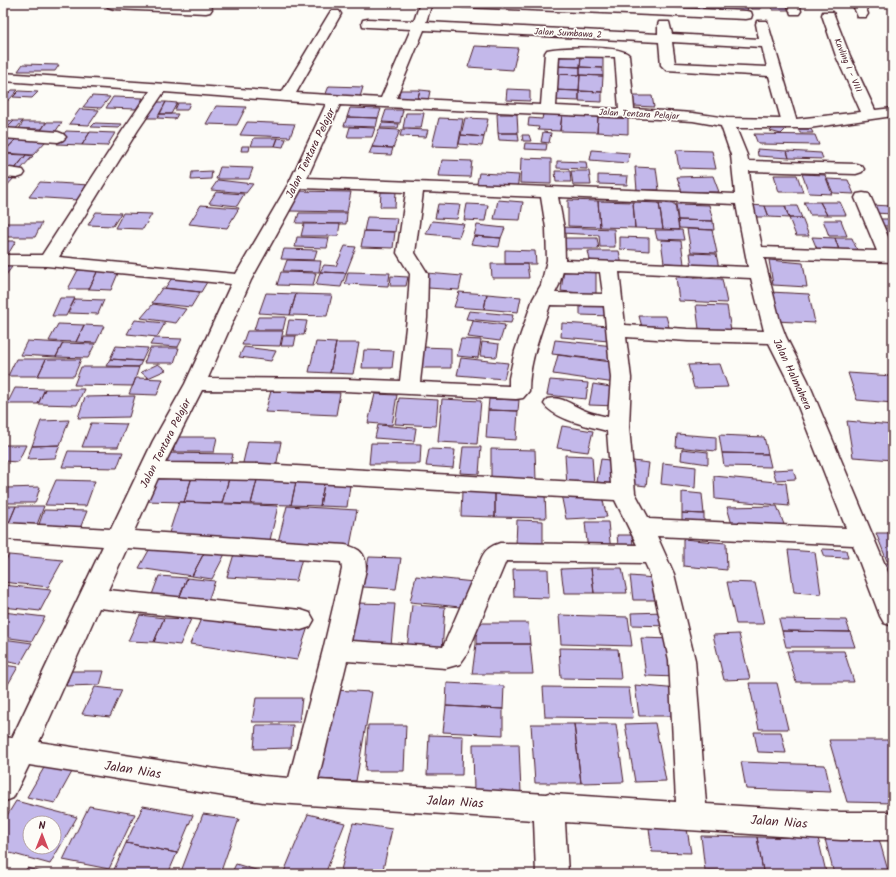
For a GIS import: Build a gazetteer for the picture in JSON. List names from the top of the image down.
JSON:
{
  "streets": {
    "street": [
      "Jalan Sumbawa 2",
      "Kavling I - VIII",
      "Jalan Tentara Pelajar",
      "Jalan Halmahera",
      "Jalan Nias"
    ]
  },
  "crossings": [
    ["Kavling I - VIII", "Jalan Tentara Pelajar"],
    ["Jalan Tentara Pelajar", "Jalan Halmahera"],
    ["Jalan Tentara Pelajar", "Jalan Nias"]
  ],
  "north": "top"
}
